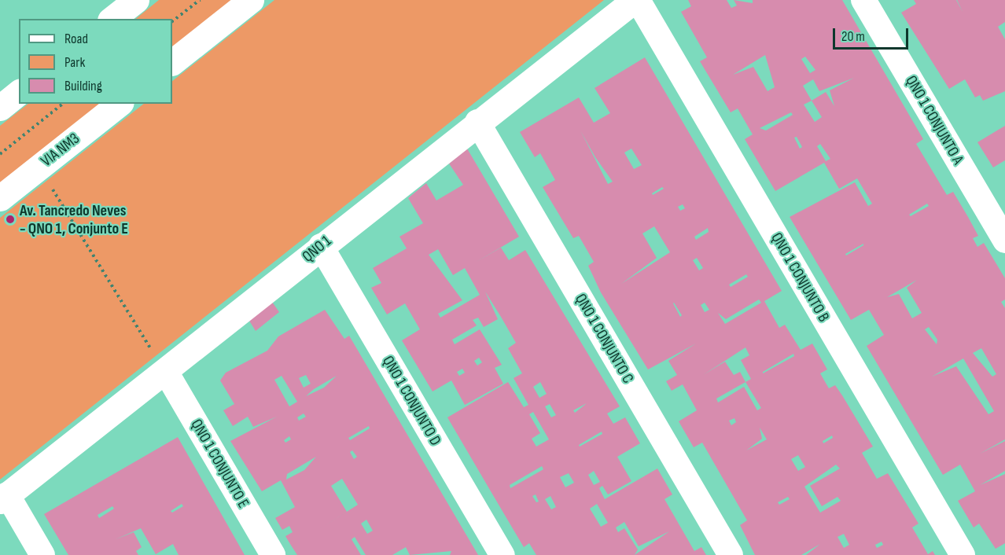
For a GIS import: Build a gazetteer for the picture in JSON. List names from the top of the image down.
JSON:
{
  "streets": {
    "street": [
      "QNO 1 CONJUNTO A",
      "VIA NM3",
      "QNO 1",
      "QNO 1 CONJUNTO B",
      "QNO 1 CONJUNTO C",
      "QNO 1 CONJUNTO D",
      "QNO 1 CONJUNTO E"
    ]
  },
  "crossings": [
    ["QNO 1", "QNO 1 CONJUNTO B"],
    ["QNO 1", "QNO 1 CONJUNTO C"],
    ["QNO 1", "QNO 1 CONJUNTO D"],
    ["QNO 1", "QNO 1 CONJUNTO E"]
  ],
  "places": ["Av. Tancredo Neves - QNO 1, Conjunto E"],
  "legend": ["Road", "Park", "Building"],
  "scale_bar": "20 m"
}
